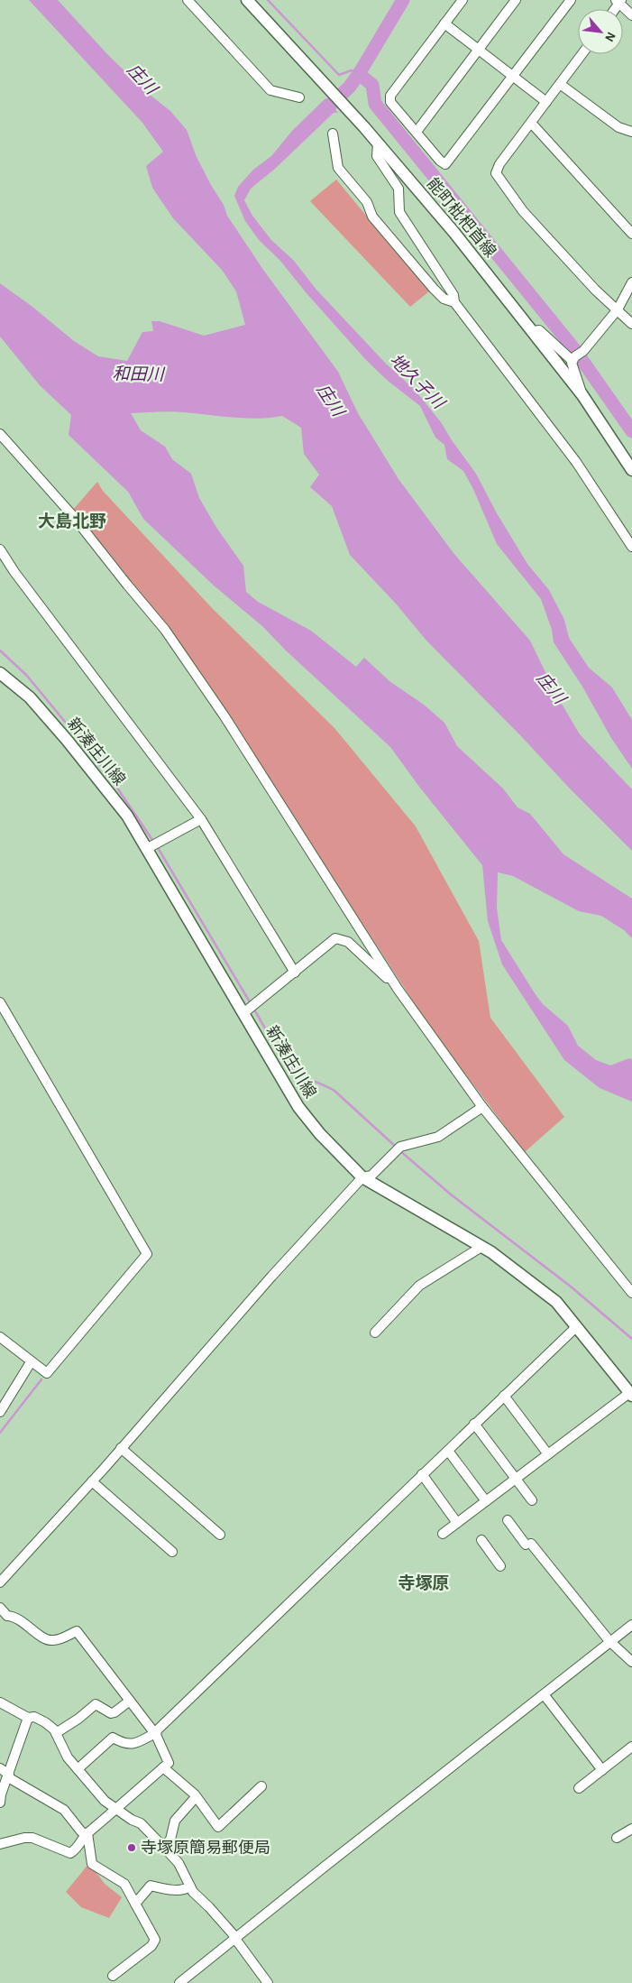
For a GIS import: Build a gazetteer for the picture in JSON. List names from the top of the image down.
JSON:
{
  "streets": {
    "main road": ["能町枇杷首線", "新湊庄川線"]
  },
  "districts": ["大島北野", "寺塚原"],
  "water": ["庄川", "和田川", "地久子川"],
  "places": ["寺塚原簡易郵便局"],
  "north": "bottom right"
}
